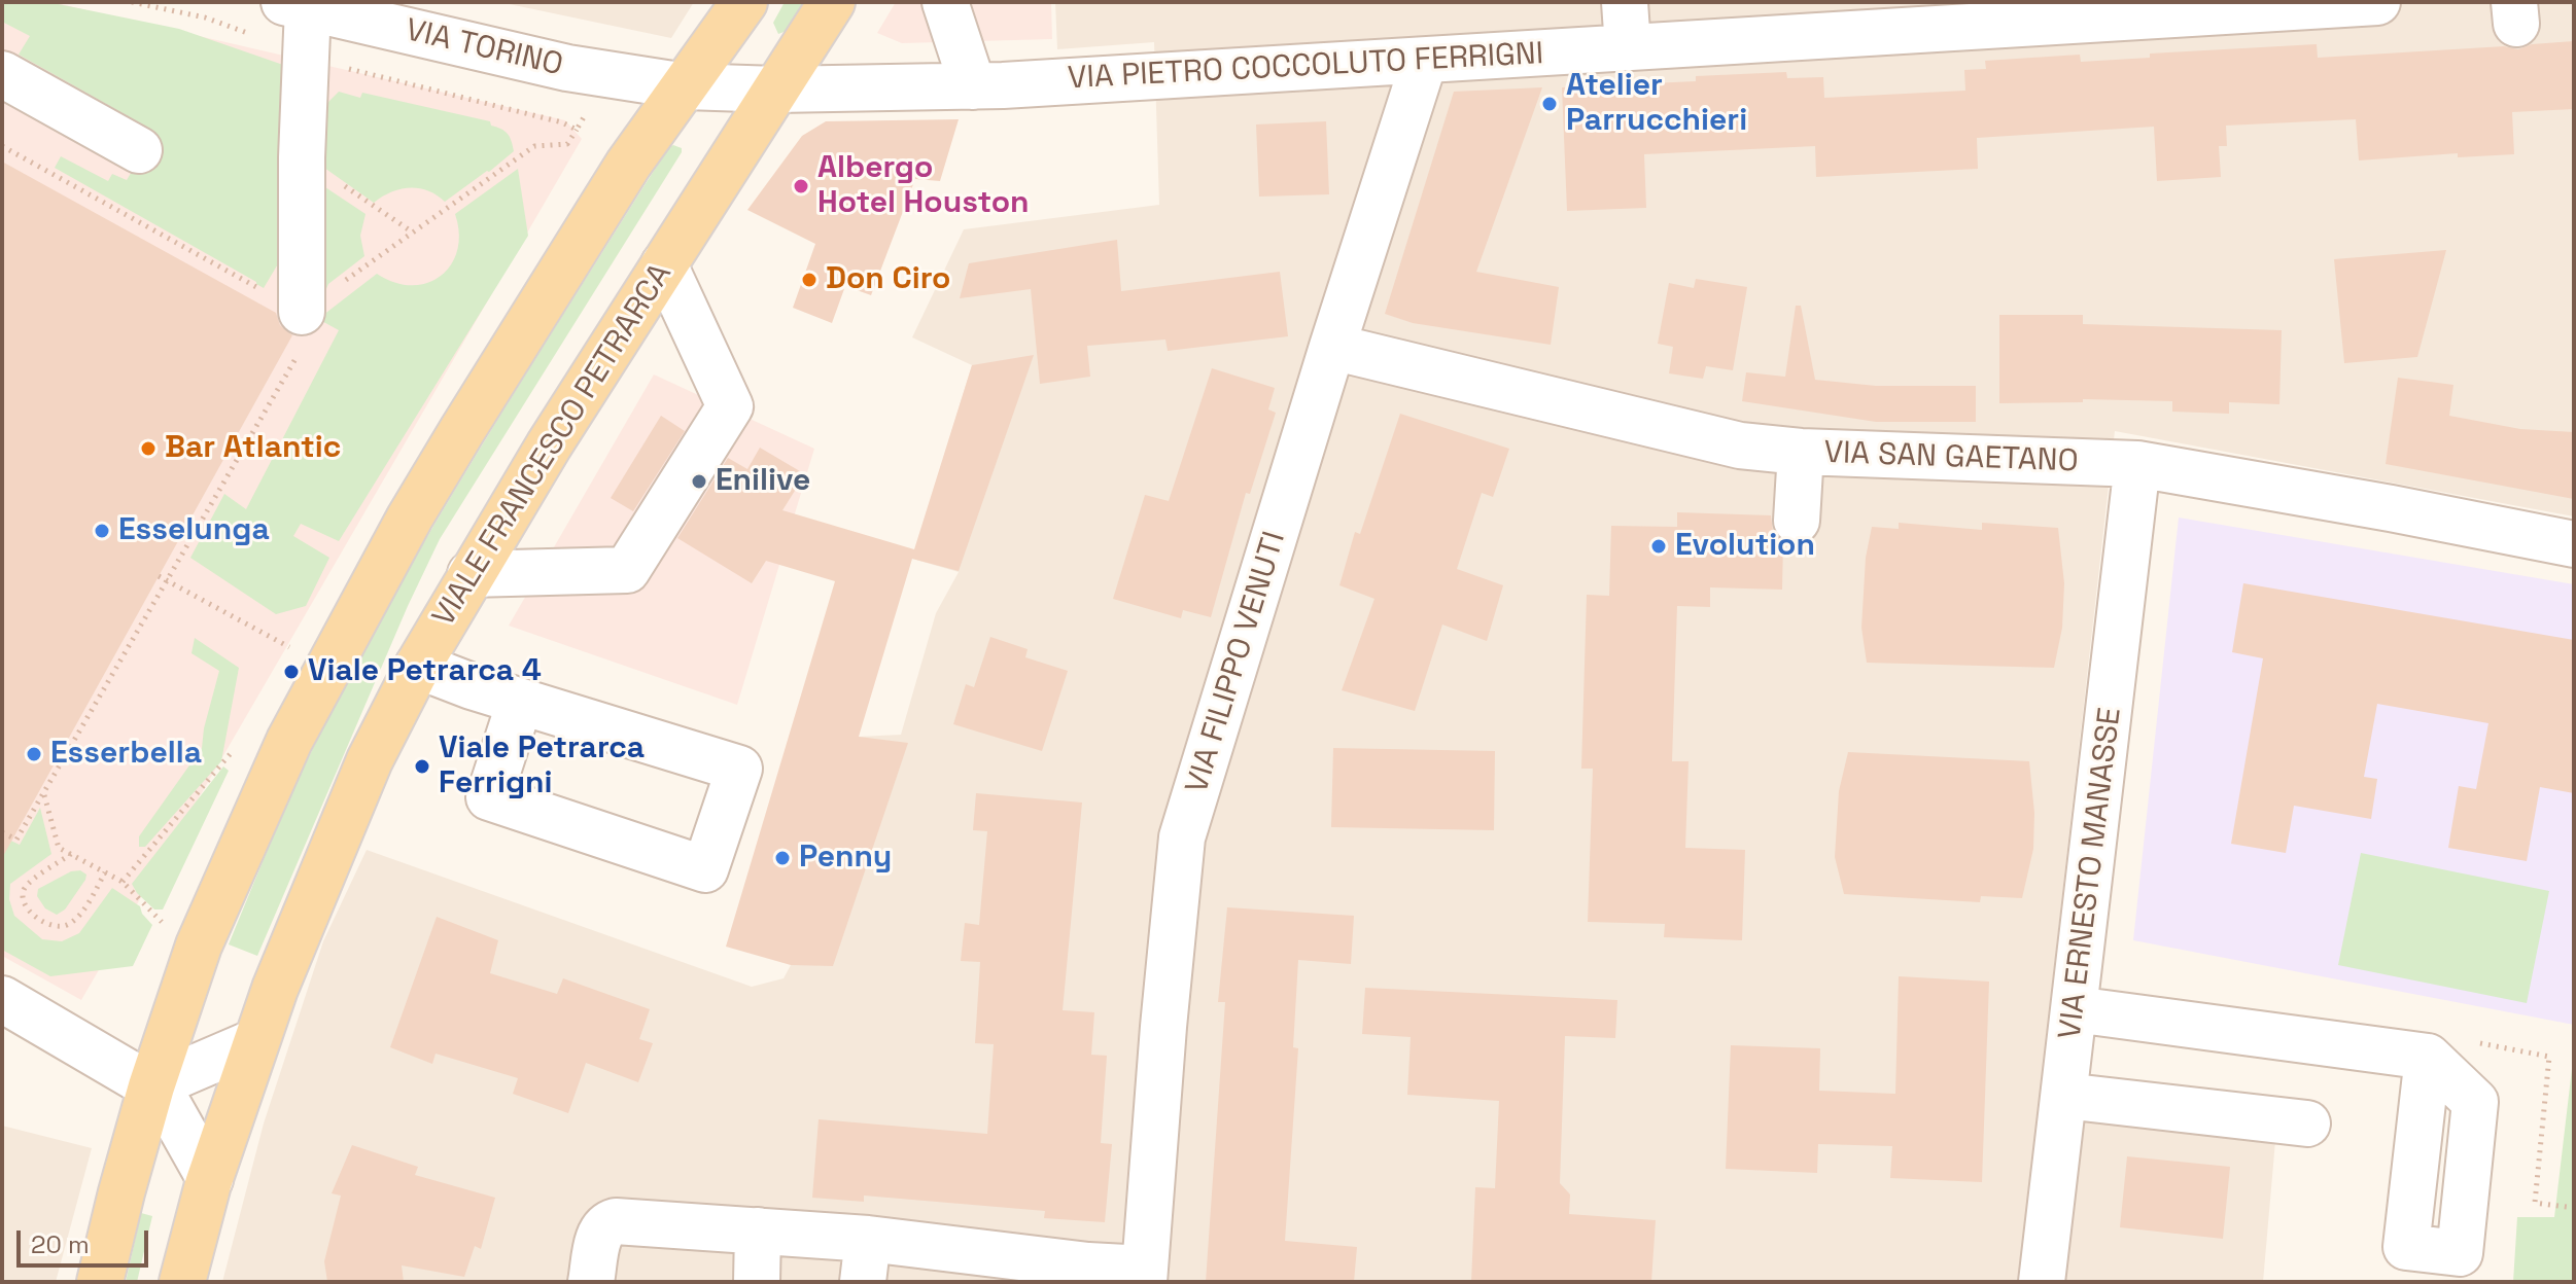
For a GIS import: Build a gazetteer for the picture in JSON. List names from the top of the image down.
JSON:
{
  "streets": {
    "main road": ["VIALE FRANCESCO PETRARCA"],
    "street": [
      "VIA TORINO",
      "VIA PIETRO COCCOLUTO FERRIGNI",
      "VIA SAN GAETANO",
      "VIA FILIPPO VENUTI",
      "VIA ERNESTO MANASSE"
    ]
  },
  "crossings": [
    ["VIA TORINO", "VIA PIETRO COCCOLUTO FERRIGNI"],
    ["VIA TORINO", "VIALE FRANCESCO PETRARCA"],
    ["VIA PIETRO COCCOLUTO FERRIGNI", "VIALE FRANCESCO PETRARCA"],
    ["VIA PIETRO COCCOLUTO FERRIGNI", "VIA FILIPPO VENUTI"],
    ["VIA SAN GAETANO", "VIA FILIPPO VENUTI"],
    ["VIA SAN GAETANO", "VIA ERNESTO MANASSE"]
  ],
  "places": [
    "Atelier Parrucchieri",
    "Albergo Hotel Houston",
    "Don Ciro",
    "Bar Atlantic",
    "Enilive",
    "Esselunga",
    "Evolution",
    "Viale Petrarca 4",
    "Esserbella",
    "Viale Petrarca Ferrigni",
    "Penny"
  ],
  "scale_bar": "20 m"
}
